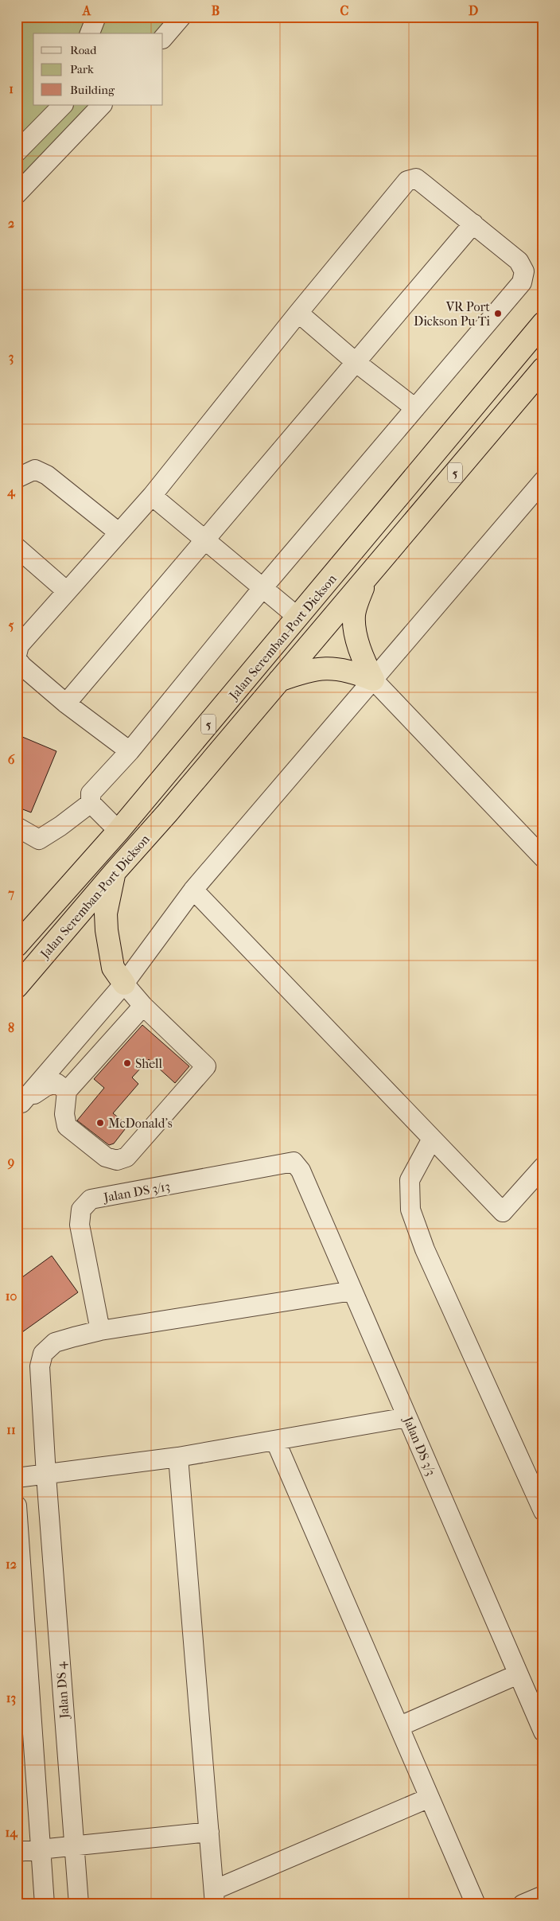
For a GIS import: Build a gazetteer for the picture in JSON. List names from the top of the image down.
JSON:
{
  "streets": {
    "highway": ["5", "Jalan Seremban-Port Dickson"],
    "street": ["Jalan DS 3/13", "Jalan DS 3/3", "Jalan DS 4"]
  },
  "crossings": [
    ["Jalan DS 3/13", "Jalan DS 3/3"],
    ["Jalan DS 3/13", "Jalan DS 4"],
    ["Jalan DS 3/3", "Jalan DS 4"]
  ],
  "places": ["VR Port Dickson Pu Ti", "Shell", "McDonald's"],
  "legend": ["Road", "Park", "Building"],
  "grid": {
    "columns": [
      "A",
      "B",
      "C",
      "D"
    ],
    "rows": [
      "1",
      "2",
      "3",
      "4",
      "5",
      "6",
      "7",
      "8",
      "9",
      "10",
      "11",
      "12",
      "13",
      "14"
    ]
  }
}
